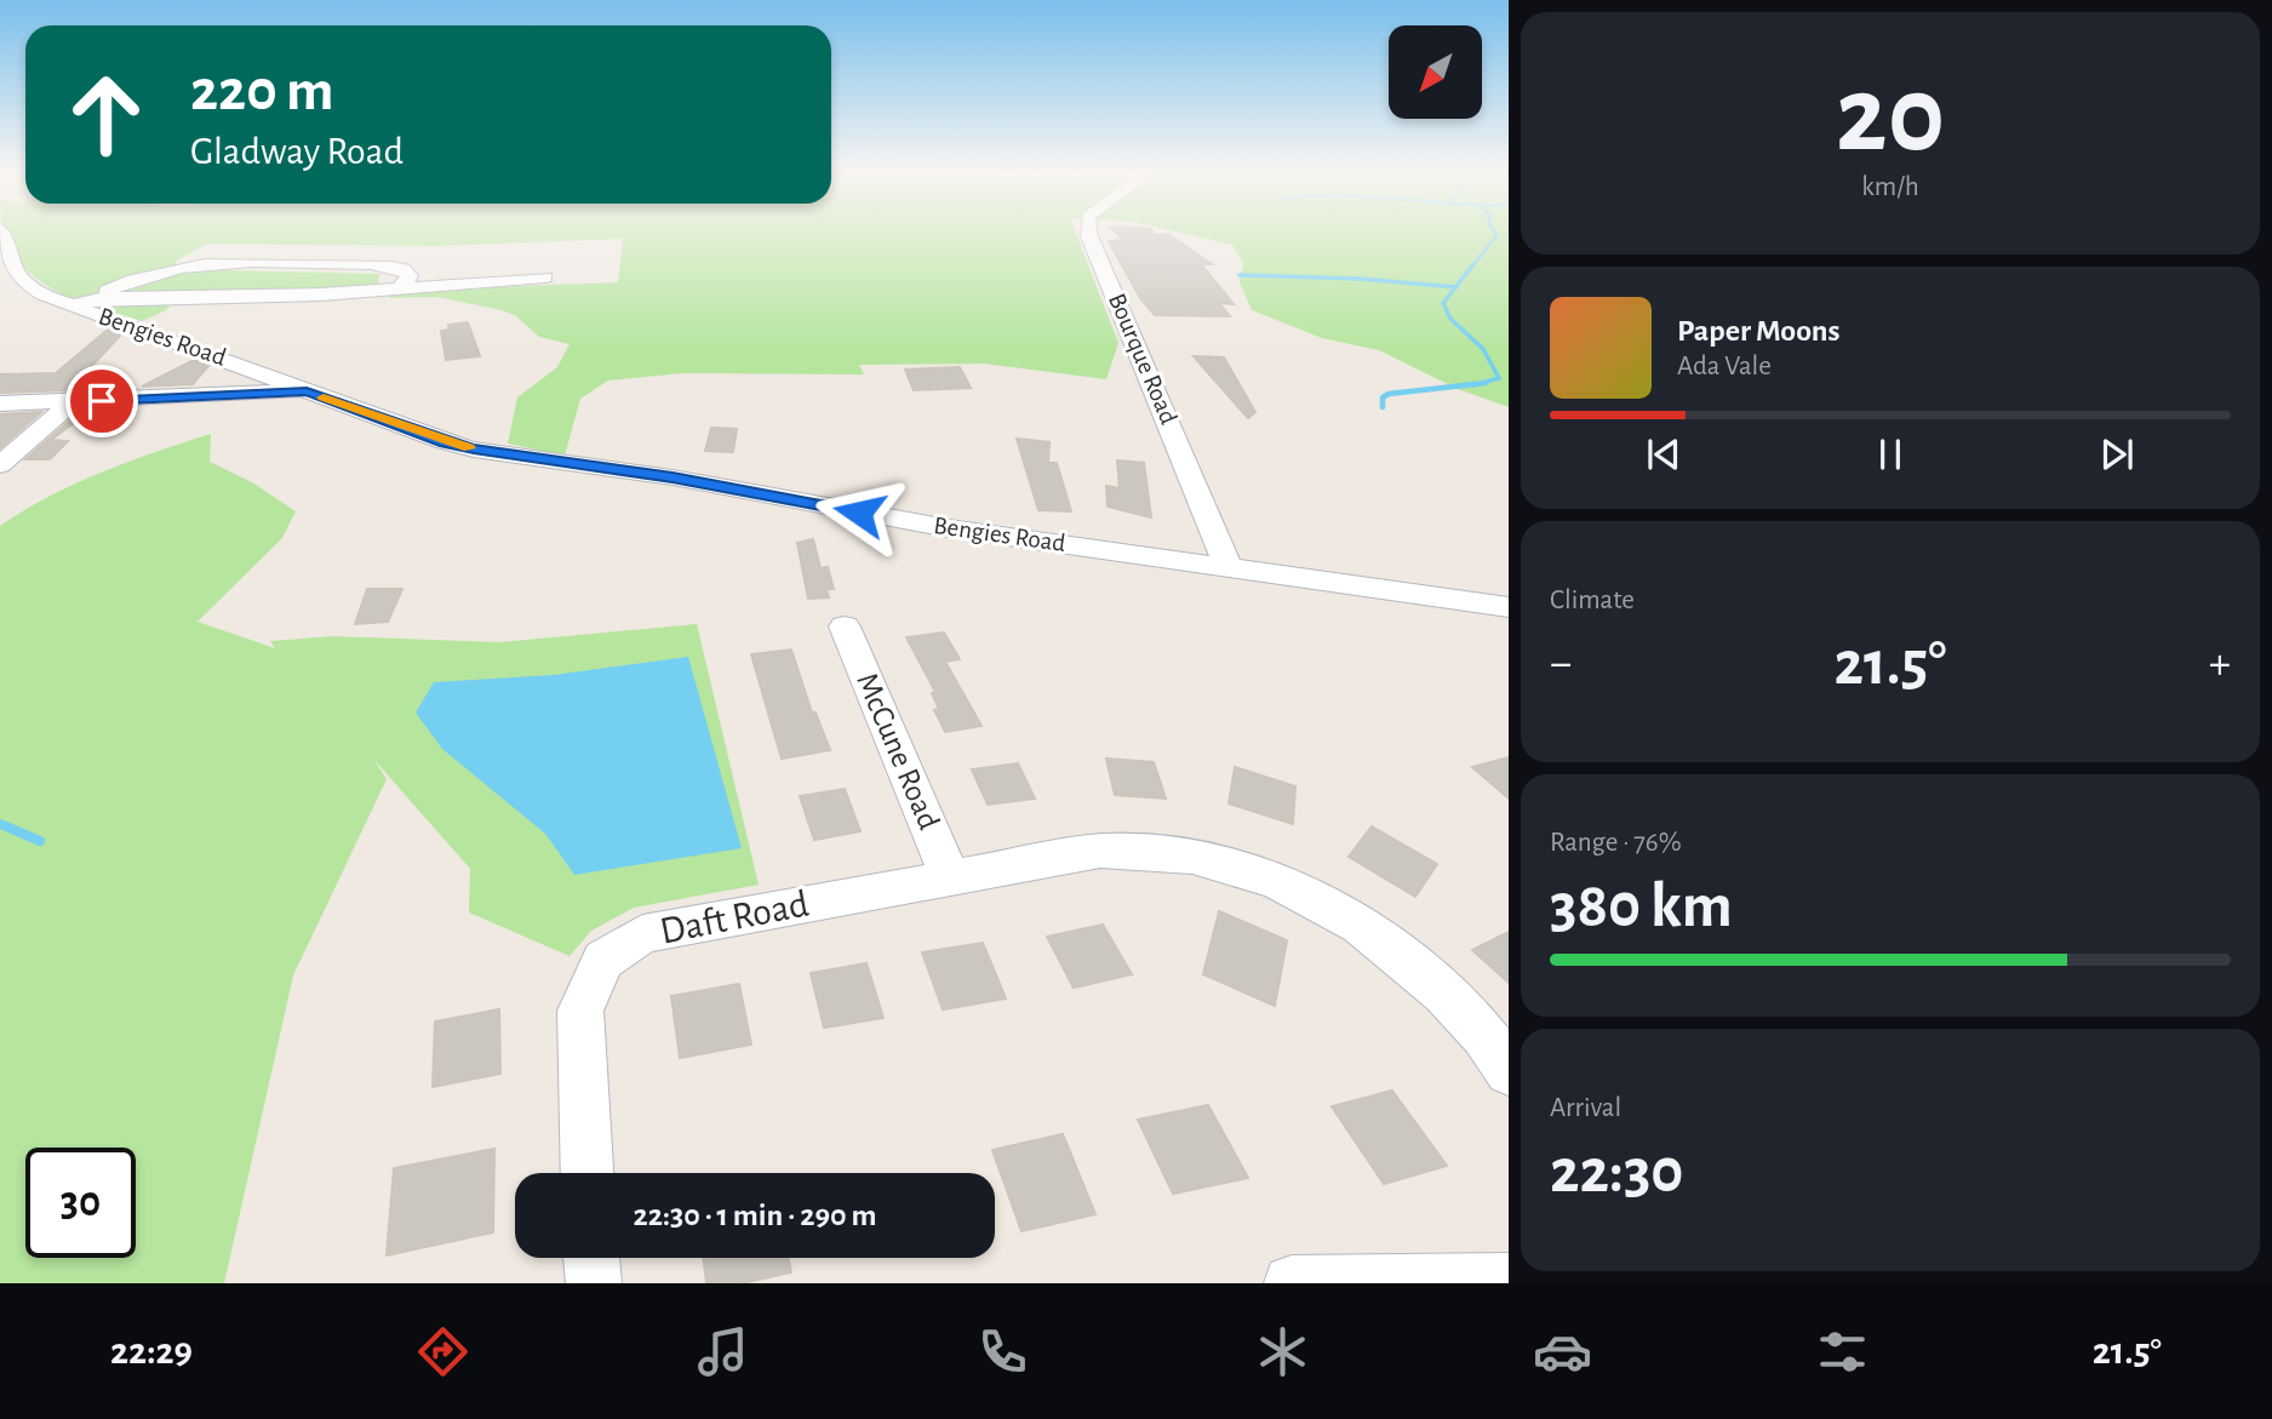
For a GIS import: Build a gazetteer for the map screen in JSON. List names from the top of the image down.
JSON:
{
  "streets": {
    "street": [
      "Bengies Road",
      "Bourque Road",
      "McCune Road",
      "Daft Road"
    ]
  },
  "crossings": [
    ["Bengies Road", "Bourque Road"],
    ["McCune Road", "Daft Road"]
  ],
  "north": "bottom left",
  "page": {
    "tile": [
      ["20", "km/h"],
      "Climate",
      ["Range · 76%", "380 km"],
      ["Arrival", "22:30"]
    ],
    "turn": ["220 m", "Gladway Road"],
    "song": ["Paper Moons", "Ada Vale"],
    "heat": ["−", "21.5°", "+"],
    "limit": "30",
    "trip": "22:30 · 1 min · 290 m",
    "tabs": ["22:29", "21.5°"]
  }
}
